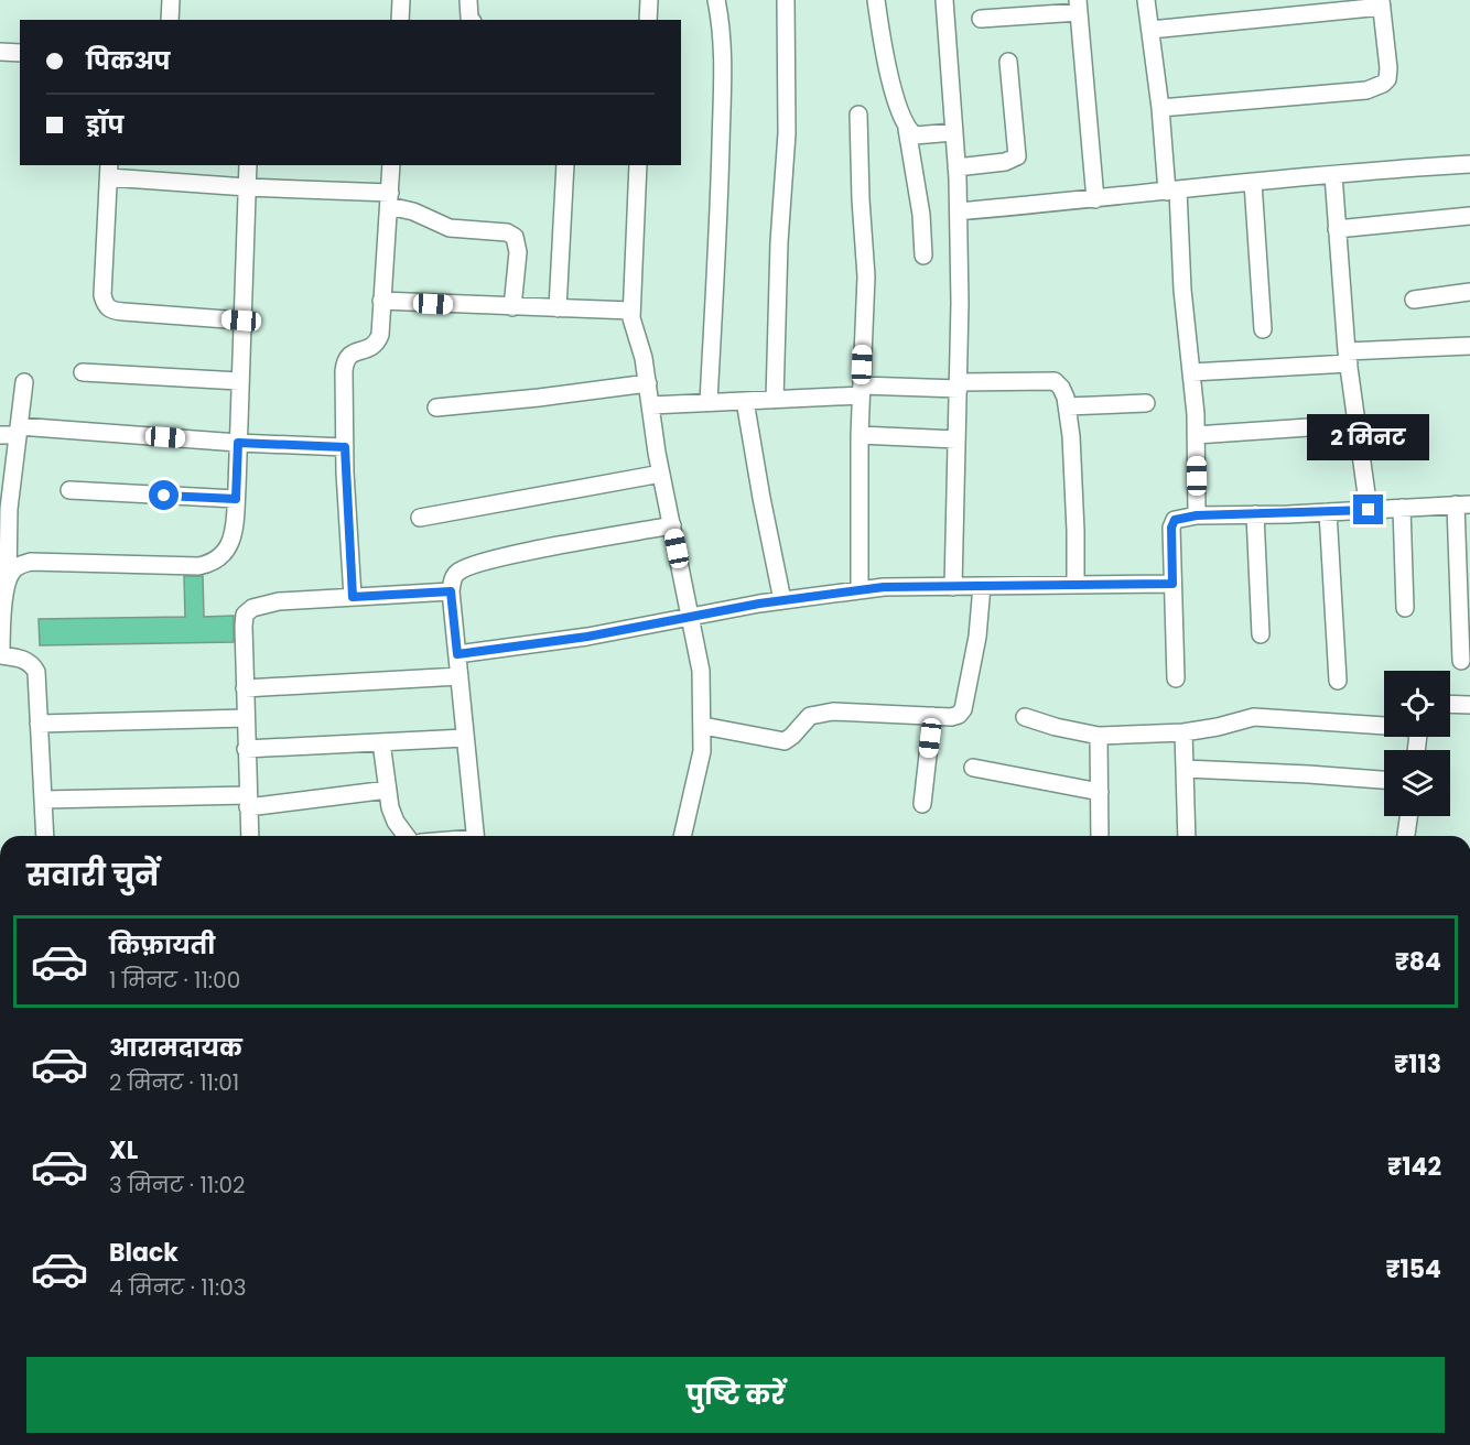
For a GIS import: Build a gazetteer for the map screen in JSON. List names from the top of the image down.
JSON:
{
  "page": {
    "banner": ["पिकअप", "ड्रॉप"],
    "bubble": "2 मिनट",
    "heading": "सवारी चुनें",
    "list": [
      {
        "name": "किफ़ायती",
        "note": "1 मिनट · 11:00",
        "value": "₹84"
      },
      {
        "name": "आरामदायक",
        "note": "2 मिनट · 11:01",
        "value": "₹113"
      },
      {
        "name": "XL",
        "note": "3 मिनट · 11:02",
        "value": "₹142"
      },
      {
        "name": "Black",
        "note": "4 मिनट · 11:03",
        "value": "₹154"
      }
    ],
    "buttons": "पुष्टि करें"
  }
}
